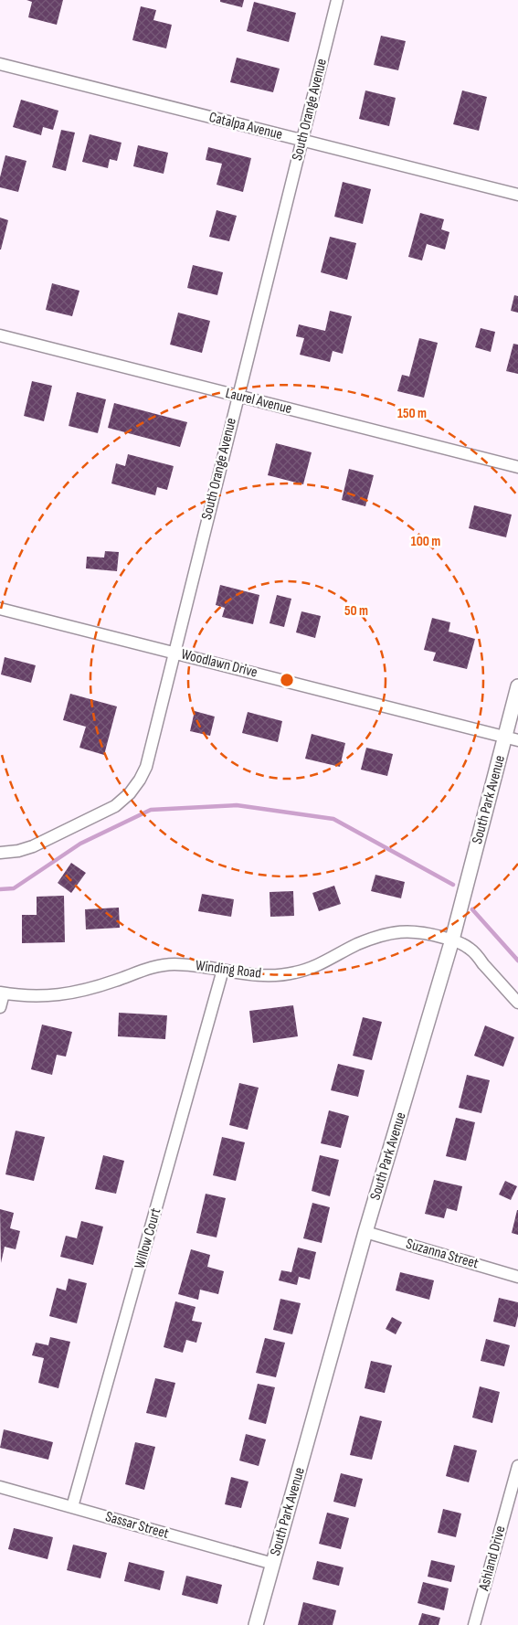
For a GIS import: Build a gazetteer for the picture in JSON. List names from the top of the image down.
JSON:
{
  "streets": {
    "street": [
      "South Orange Avenue",
      "Catalpa Avenue",
      "Laurel Avenue",
      "Woodlawn Drive",
      "South Park Avenue",
      "Winding Road",
      "Willow Court",
      "Suzanna Street",
      "Sassar Street",
      "Ashland Drive"
    ]
  },
  "crossings": [
    ["South Orange Avenue", "Catalpa Avenue"],
    ["South Orange Avenue", "Laurel Avenue"],
    ["South Orange Avenue", "Woodlawn Drive"],
    ["Woodlawn Drive", "South Park Avenue"],
    ["South Park Avenue", "Winding Road"],
    ["South Park Avenue", "Suzanna Street"],
    ["South Park Avenue", "Sassar Street"],
    ["Winding Road", "Willow Court"],
    ["Willow Court", "Sassar Street"]
  ],
  "rings": ["150 m", "100 m", "50 m"]
}
